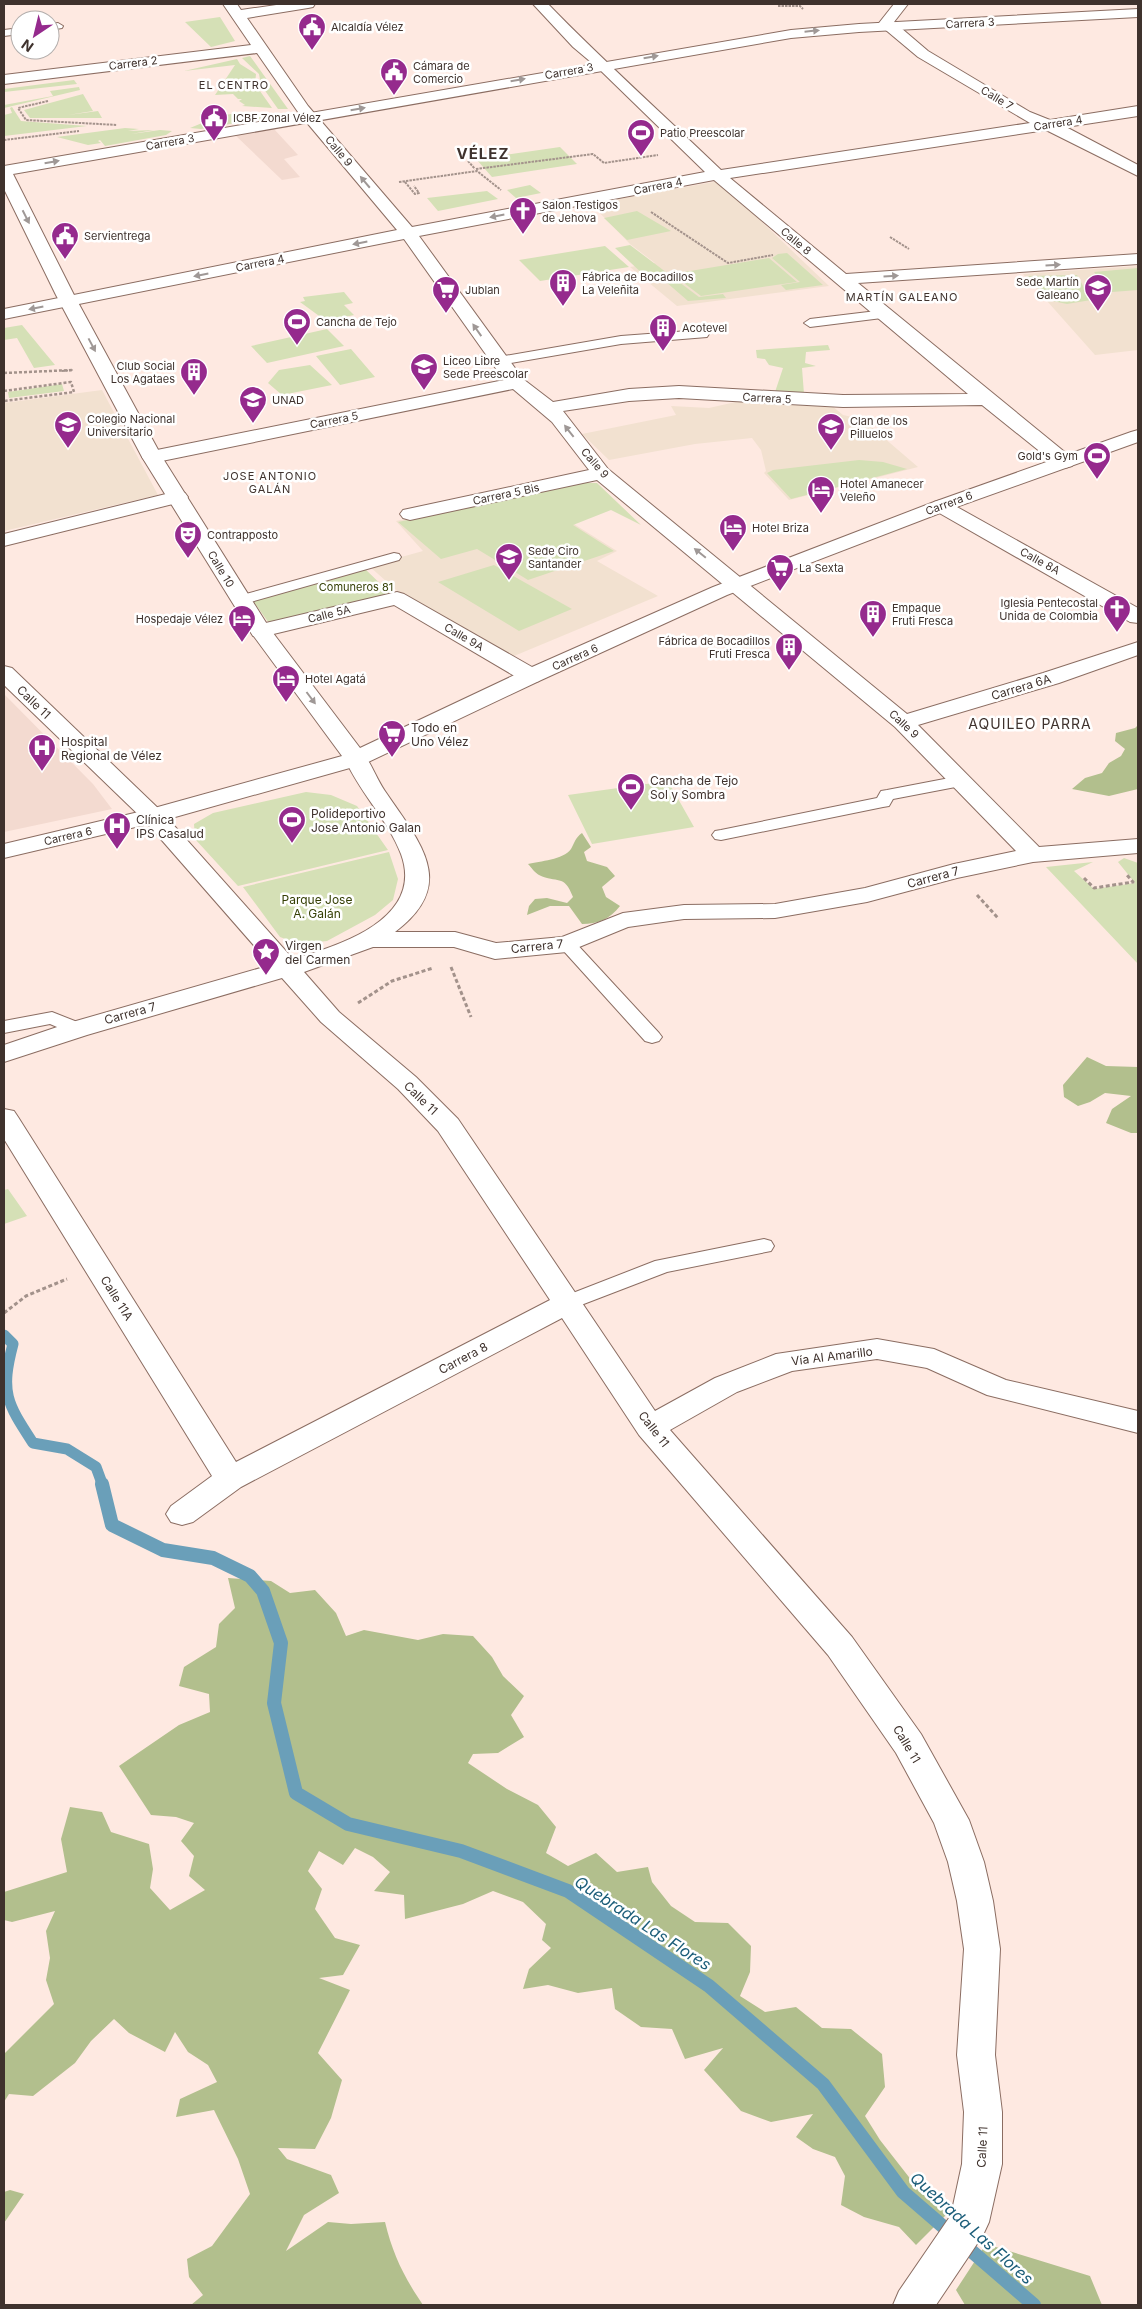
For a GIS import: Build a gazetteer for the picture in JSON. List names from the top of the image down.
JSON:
{
  "streets": {
    "street": [
      "Carrera 3",
      "Carrera 2",
      "Calle 7",
      "Carrera 4",
      "Calle 9",
      "Calle 8",
      "Carrera 5",
      "Carrera 5 Bis",
      "Carrera 6",
      "Calle 8A",
      "Calle 10",
      "Calle 5A",
      "Calle 9A",
      "Carrera 6A",
      "Calle 11",
      "Carrera 7",
      "Calle 11A",
      "Vía Al Amarillo",
      "Carrera 8"
    ]
  },
  "crossings": [
    ["Carrera 3", "Calle 7"],
    ["Carrera 3", "Calle 9"],
    ["Carrera 3", "Calle 8"],
    ["Carrera 3", "Calle 10"],
    ["Carrera 2", "Calle 9"],
    ["Calle 7", "Carrera 4"],
    ["Carrera 4", "Calle 9"],
    ["Carrera 4", "Calle 8"],
    ["Carrera 4", "Calle 10"],
    ["Calle 9", "Carrera 5"],
    ["Calle 9", "Carrera 5 Bis"],
    ["Calle 9", "Carrera 6"],
    ["Calle 9", "Carrera 6A"],
    ["Calle 9", "Carrera 7"],
    ["Calle 8", "Carrera 5"],
    ["Calle 8", "Carrera 6"],
    ["Carrera 5", "Calle 10"],
    ["Carrera 6", "Calle 8A"],
    ["Carrera 6", "Calle 10"],
    ["Carrera 6", "Calle 9A"],
    ["Carrera 6", "Calle 11"],
    ["Calle 10", "Calle 5A"],
    ["Calle 10", "Carrera 7"],
    ["Calle 5A", "Calle 9A"],
    ["Calle 11", "Carrera 7"],
    ["Calle 11", "Vía Al Amarillo"],
    ["Calle 11", "Carrera 8"],
    ["Calle 11A", "Carrera 8"]
  ],
  "one_way": [
    "Carrera 3",
    "Carrera 4",
    "Calle 9",
    "Calle 10"
  ],
  "districts": [
    "EL CENTRO",
    "VÉLEZ",
    "MARTÍN GALEANO",
    "JOSE ANTONIO GALÁN",
    "AQUILEO PARRA"
  ],
  "water": ["Quebrada Las Flores"],
  "parks": ["Comuneros 81", "Parque Jose A. Galán"],
  "places": {
    "public building": [
      "Alcaldía Vélez",
      "Cámara de Comercio",
      "ICBF Zonal Vélez",
      "Servientrega"
    ],
    "sports": [
      "Patio Preescolar",
      "Cancha de Tejo",
      "Gold's Gym",
      "Cancha de Tejo Sol y Sombra",
      "Polideportivo Jose Antonio Galan"
    ],
    "church": ["Salon Testigos de Jehova", "Iglesia Pentecostal Unida de Colombia"],
    "building": [
      "Fábrica de Bocadillos La Veleñita",
      "Acotevel",
      "Club Social Los Agataes",
      "Empaque Fruti Fresca",
      "Fábrica de Bocadillos Fruti Fresca"
    ],
    "school or university": [
      "Sede Martín Galeano",
      "Liceo Libre Sede Preescolar",
      "UNAD",
      "Colegio Nacional Universitario",
      "Clan de los Pilluelos",
      "Sede Ciro Santander"
    ],
    "supermarket": ["Jublan", "La Sexta", "Todo en Uno Vélez"],
    "hotel": [
      "Hotel Amanecer Veleño",
      "Hotel Briza",
      "Hospedaje Vélez",
      "Hotel Agatá"
    ],
    "theatre": ["Contrapposto"],
    "hospital": ["Hospital Regional de Vélez", "Clínica IPS Casalud"],
    "place": ["Virgen del Carmen"]
  },
  "north": "bottom left"
}
